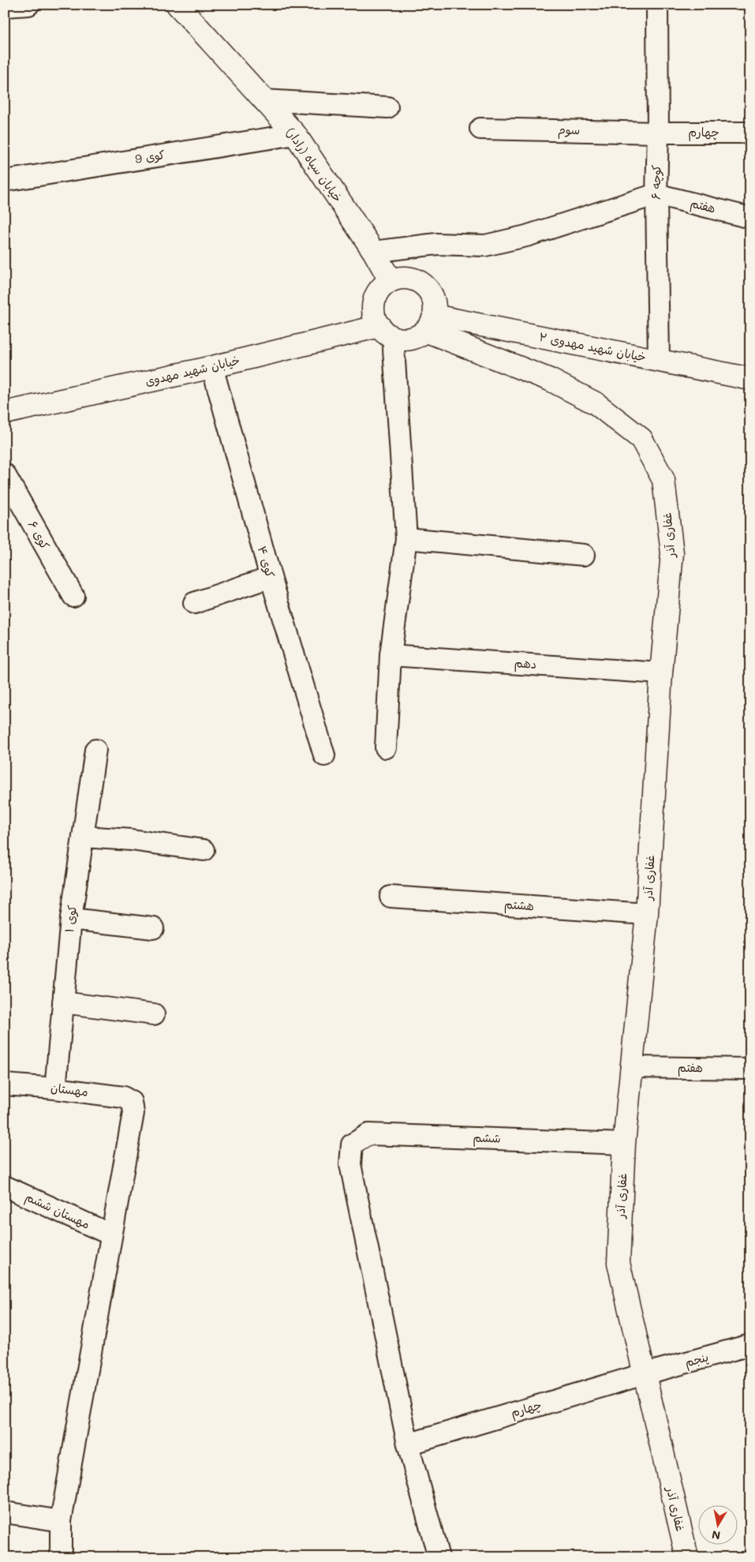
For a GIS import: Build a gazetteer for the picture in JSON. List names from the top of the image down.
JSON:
{
  "streets": {
    "street": [
      "سوم",
      "چهارم",
      "کوی 9",
      "خیابان سپاه (رادار)",
      "کوچه ۶",
      "هفتم",
      "خیابان شهید مهدوی ۲",
      "خیابان شهید مهدوی",
      "کوی ۶",
      "غفاری آذر",
      "کوی ۴",
      "دهم",
      "هشتم",
      "کوی ۱",
      "مهستان",
      "ششم",
      "مهستان ششم",
      "پنجم"
    ]
  },
  "crossings": [
    ["سوم", "چهارم"],
    ["سوم", "کوچه ۶"],
    ["چهارم", "کوچه ۶"],
    ["چهارم", "غفاری آذر"],
    ["چهارم", "ششم"],
    ["چهارم", "پنجم"],
    ["کوی 9", "خیابان سپاه (رادار)"],
    ["خیابان سپاه (رادار)", "خیابان شهید مهدوی ۲"],
    ["خیابان سپاه (رادار)", "خیابان شهید مهدوی"],
    ["خیابان سپاه (رادار)", "غفاری آذر"],
    ["کوچه ۶", "هفتم"],
    ["کوچه ۶", "خیابان شهید مهدوی ۲"],
    ["هفتم", "غفاری آذر"],
    ["خیابان شهید مهدوی ۲", "خیابان شهید مهدوی"],
    ["خیابان شهید مهدوی ۲", "غفاری آذر"],
    ["خیابان شهید مهدوی", "غفاری آذر"],
    ["خیابان شهید مهدوی", "کوی ۴"],
    ["غفاری آذر", "دهم"],
    ["غفاری آذر", "هشتم"],
    ["غفاری آذر", "ششم"],
    ["غفاری آذر", "پنجم"],
    ["کوی ۱", "مهستان"],
    ["مهستان", "مهستان ششم"]
  ],
  "north": "bottom"
}
